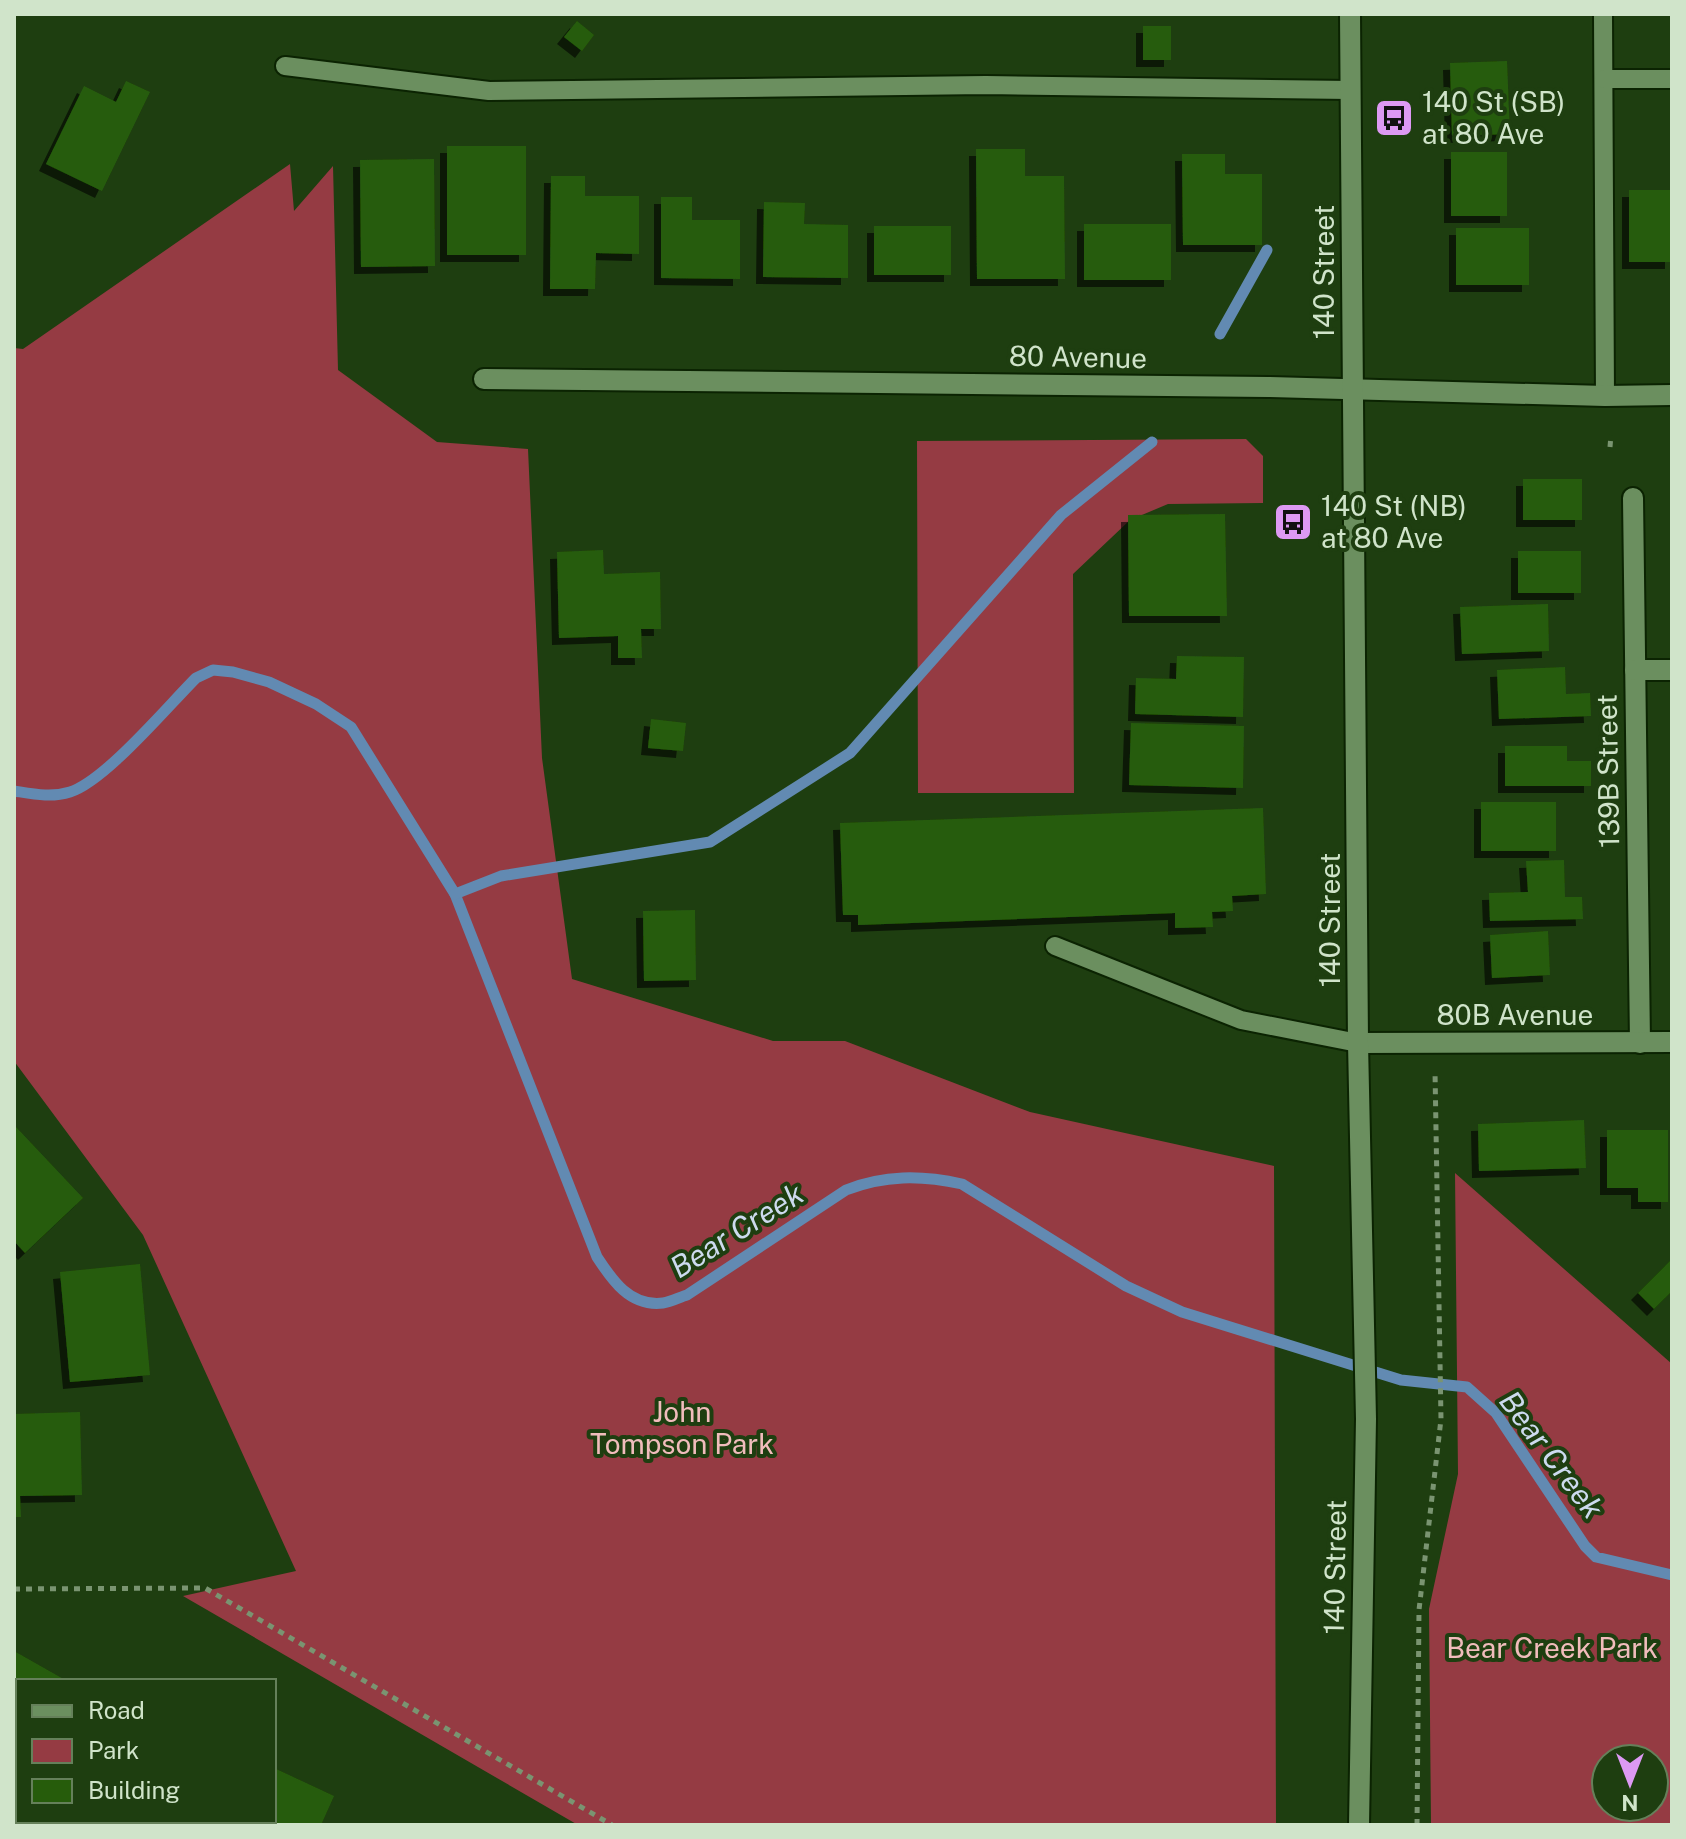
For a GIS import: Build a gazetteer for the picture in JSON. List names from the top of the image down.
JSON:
{
  "streets": {
    "street": [
      "140 Street",
      "80 Avenue",
      "139B Street",
      "80B Avenue"
    ]
  },
  "crossings": [
    ["140 Street", "80 Avenue"],
    ["140 Street", "80B Avenue"],
    ["139B Street", "80B Avenue"]
  ],
  "water": ["Bear Creek"],
  "parks": ["John Tompson Park", "Bear Creek Park"],
  "places": {
    "bus stop": ["140 St (SB) at 80 Ave", "140 St (NB) at 80 Ave"]
  },
  "legend": ["Road", "Park", "Building"],
  "north": "bottom"
}
